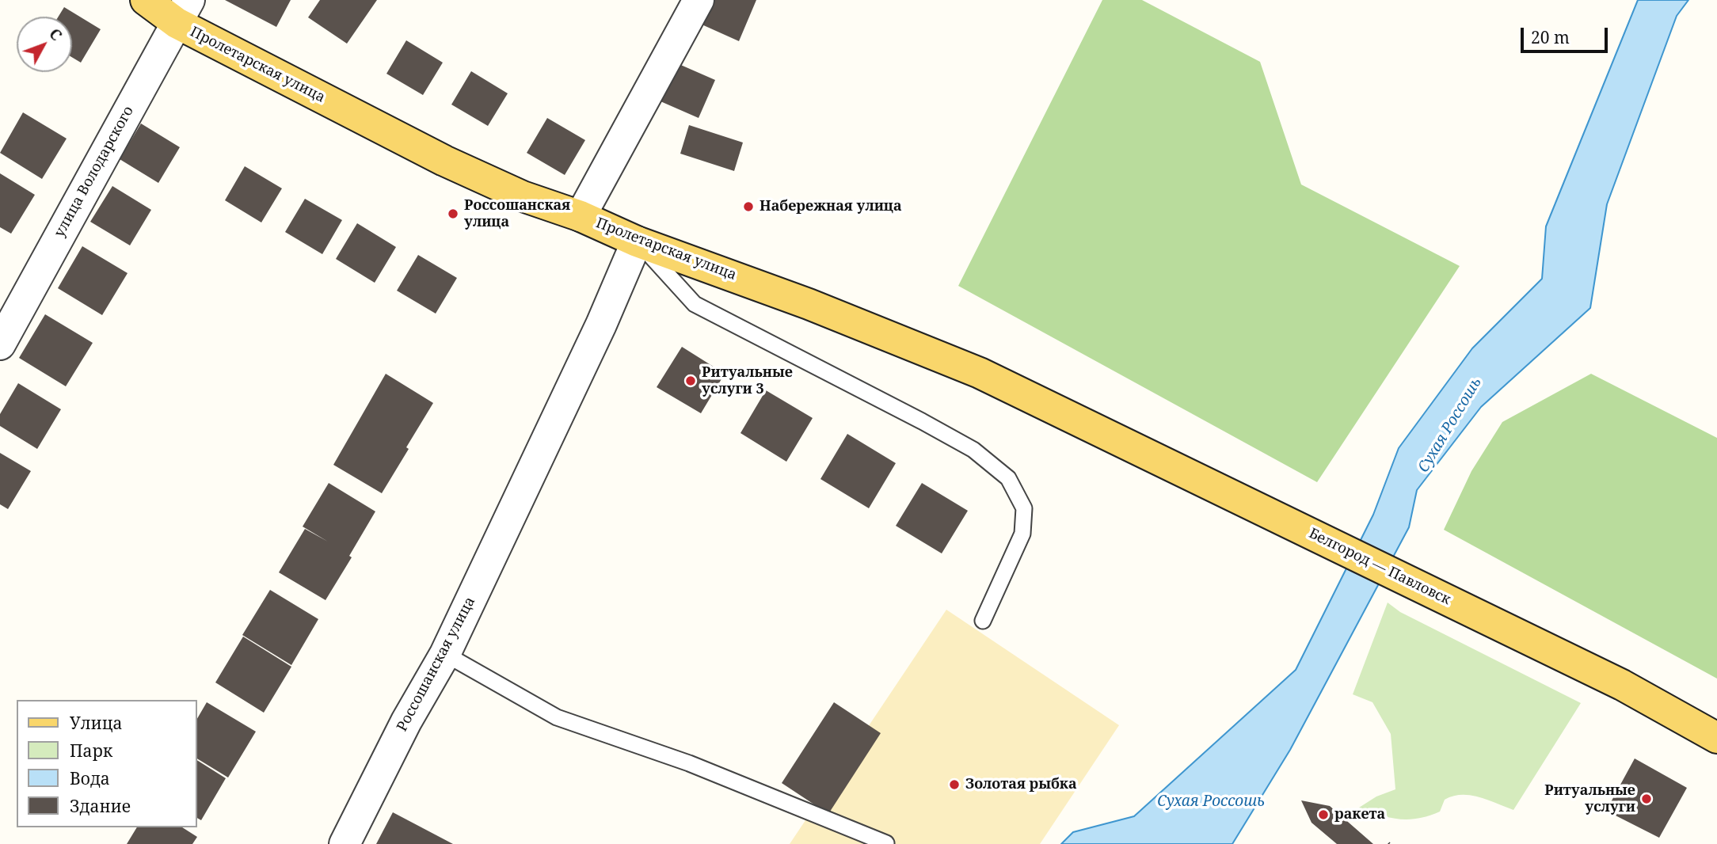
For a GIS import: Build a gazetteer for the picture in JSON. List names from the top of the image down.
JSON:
{
  "streets": {
    "main road": ["Пролетарская улица", "Белгород — Павловск"],
    "street": ["улица Володарского", "Россошанская улица"]
  },
  "crossings": [
    ["Пролетарская улица", "улица Володарского"],
    ["Пролетарская улица", "Белгород — Павловск"],
    ["Пролетарская улица", "Россошанская улица"]
  ],
  "water": ["Сухая Россошь"],
  "places": [
    "Набережная улица",
    "Россошанская улица",
    "Ритуальные услуги 3",
    "Золотая рыбка",
    "Ритуальные услуги",
    "ракета"
  ],
  "legend": [
    "Улица",
    "Парк",
    "Вода",
    "Здание"
  ],
  "scale_bar": "20 m",
  "north": "top right"
}
